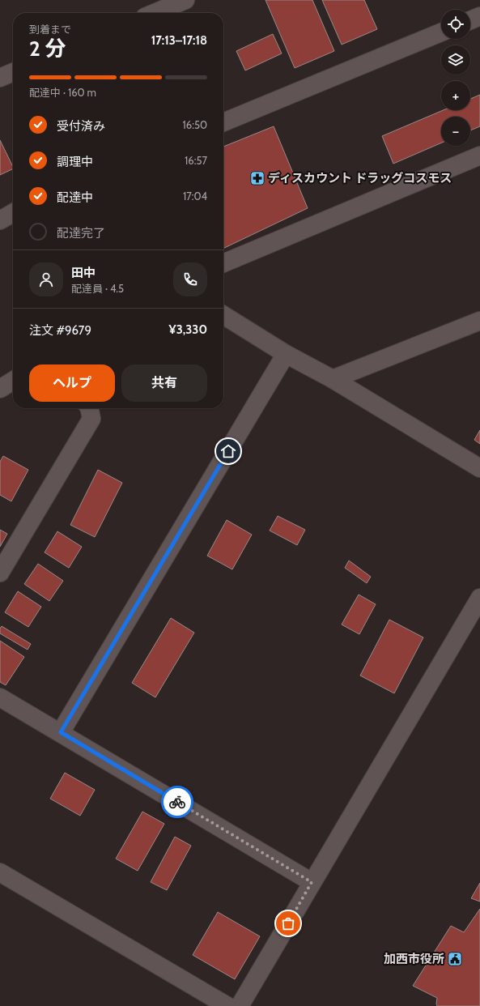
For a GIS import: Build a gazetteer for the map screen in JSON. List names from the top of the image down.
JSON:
{
  "places": {
    "pharmacy": ["ディスカウント ドラッグコスモス"],
    "public building": ["加西市役所"]
  },
  "page": {
    "map_buttons": ["+", "−"],
    "heading": ["2 分", "到着まで", "17:13–17:18"],
    "panel": [
      "田中",
      "配達員 · 4.5",
      "注文 #9679",
      "¥3,330"
    ],
    "bar": "配達中 · 160 m",
    "list": [
      ["受付済み", "16:50"],
      ["調理中", "16:57"],
      ["配達中", "17:04"],
      "配達完了"
    ],
    "buttons": ["ヘルプ", "共有"]
  }
}
